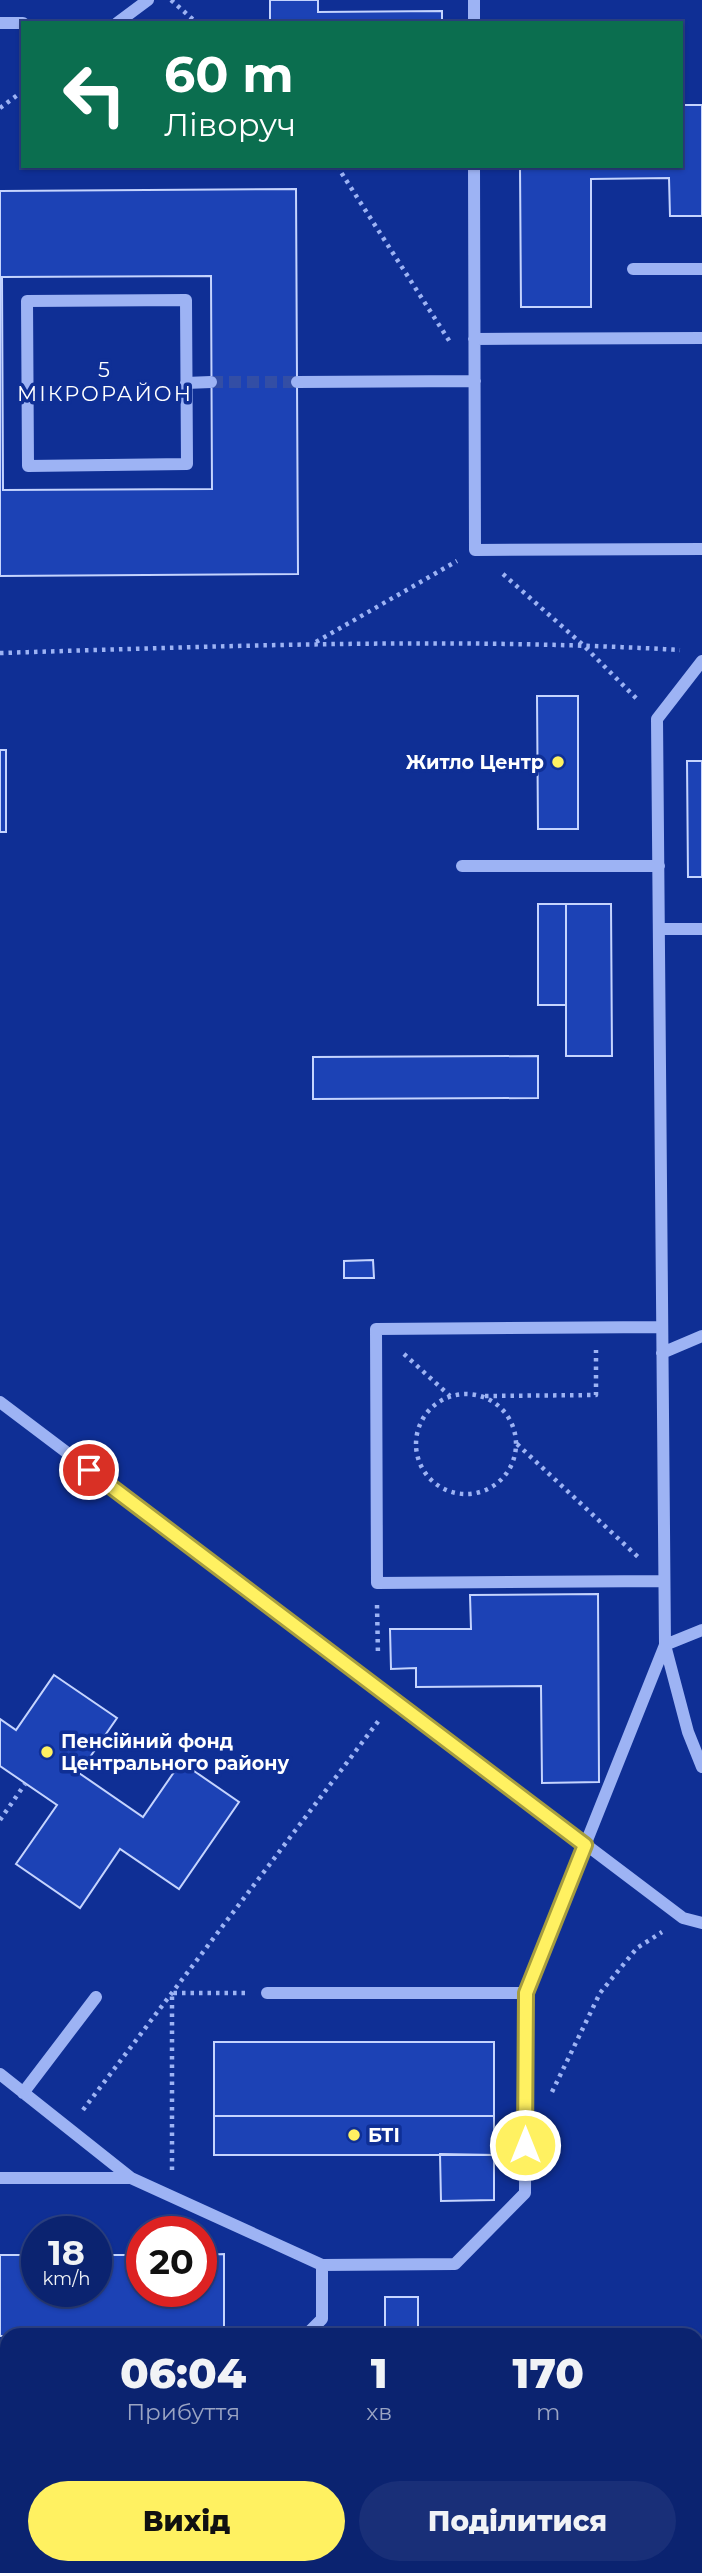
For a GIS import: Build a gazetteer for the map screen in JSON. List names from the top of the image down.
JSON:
{
  "districts": ["5 МІКРОРАЙОН"],
  "places": ["Житло Центр", "Пенсійний фонд Центрального району", "БТІ"],
  "page": {
    "turn": ["60 m", "Ліворуч"],
    "speed": "18 km/h",
    "limit": "20",
    "eta": [
      "06:04",
      "Прибуття",
      "1",
      "хв",
      "170",
      "m"
    ],
    "buttons": ["Вихід", "Поділитися"]
  }
}
